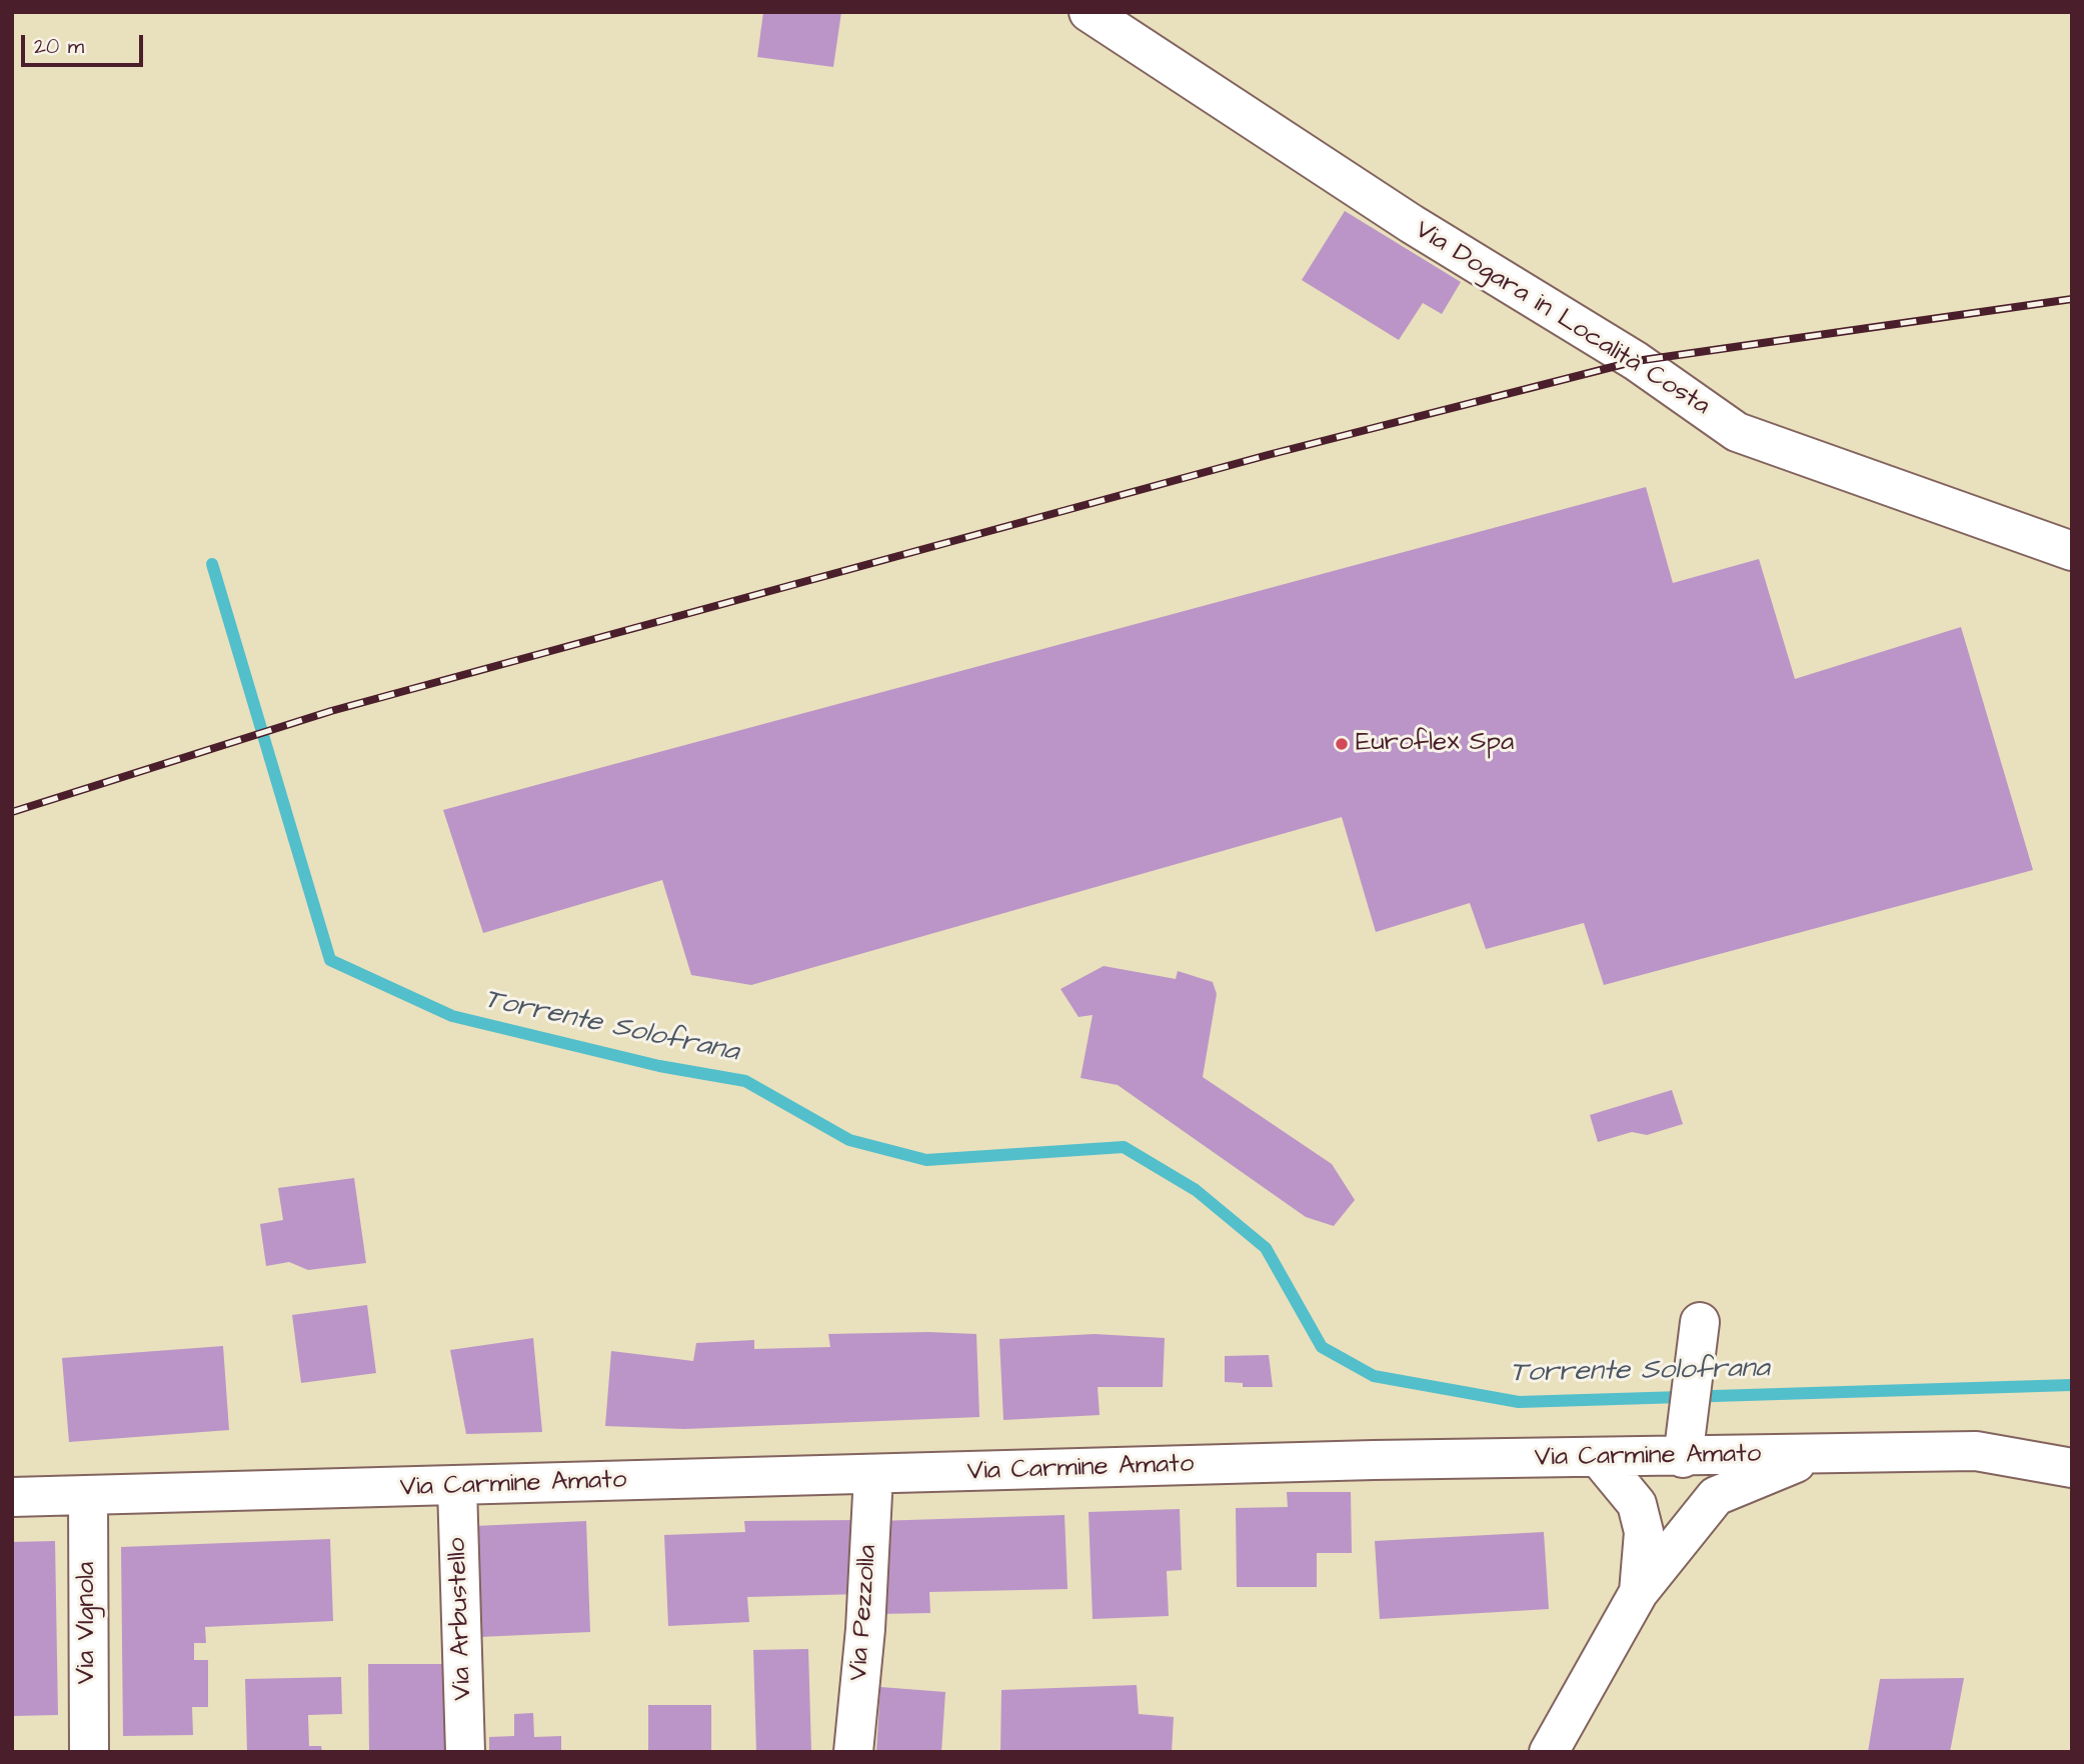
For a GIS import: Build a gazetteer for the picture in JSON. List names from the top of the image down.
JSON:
{
  "streets": {
    "street": [
      "Via Dogara in Località Costa",
      "Via Carmine Amato",
      "Via Pezzolla",
      "Via Arbustello",
      "Via VIgnola"
    ]
  },
  "crossings": [
    ["Via Carmine Amato", "Via Pezzolla"],
    ["Via Carmine Amato", "Via Arbustello"],
    ["Via Carmine Amato", "Via VIgnola"]
  ],
  "water": ["Torrente Solofrana"],
  "places": ["Euroflex Spa"],
  "scale_bar": "20 m"
}
